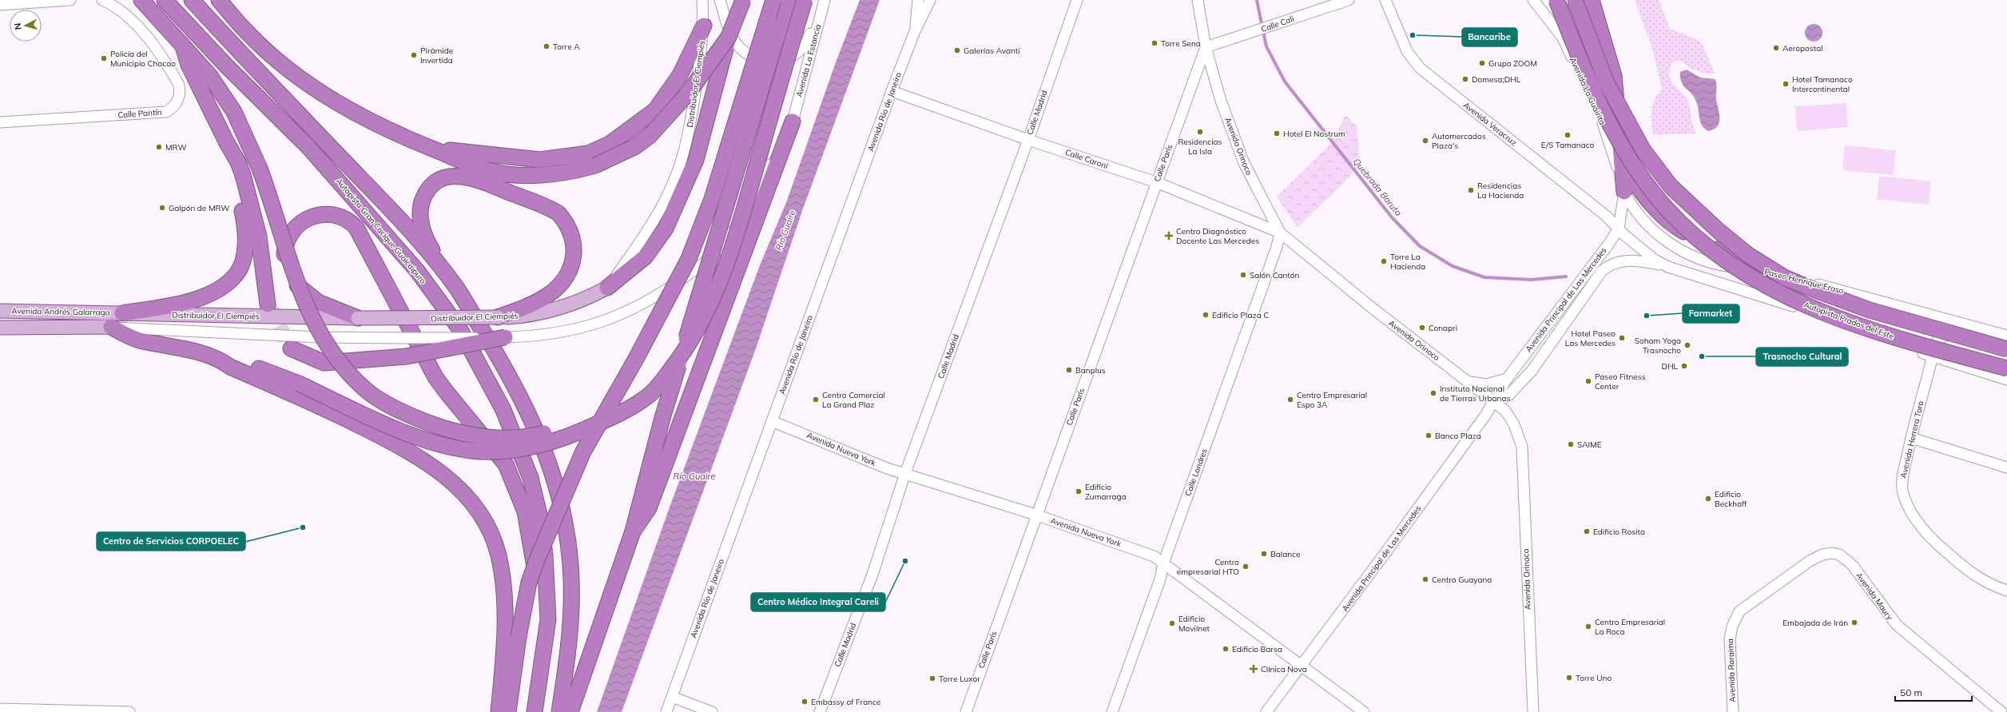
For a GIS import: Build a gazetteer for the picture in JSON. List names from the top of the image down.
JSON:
{
  "streets": {
    "highway": ["Autopista Gran Cacique Guaicaipuro", "Autopista Prados del Este"],
    "main road": ["Distribuidor El Ciempiés", "Avenida Andrés Galarraga"],
    "street": [
      "Calle Cali",
      "Avenida La Estancia",
      "Avenida La Guairita",
      "Avenida Río de Janeiro",
      "Calle Madrid",
      "Calle Pantín",
      "Avenida Veracruz",
      "Avenida Orinoco",
      "Calle Caroní",
      "Calle París",
      "Paseo Henrique Eraso",
      "Avenida Principal de Las Mercedes",
      "Avenida Herrera Toro",
      "Avenida Nueva York",
      "Calle Londres",
      "Avenida Maury",
      "Avenida Roraima"
    ]
  },
  "crossings": [
    ["Calle Cali", "Avenida Orinoco"],
    ["Calle Cali", "Calle París"],
    ["Avenida La Estancia", "Distribuidor El Ciempiés"],
    ["Distribuidor El Ciempiés", "Avenida Andrés Galarraga"],
    ["Avenida La Guairita", "Paseo Henrique Eraso"],
    ["Avenida La Guairita", "Avenida Principal de Las Mercedes"],
    ["Avenida Río de Janeiro", "Calle Caroní"],
    ["Avenida Río de Janeiro", "Avenida Nueva York"],
    ["Calle Madrid", "Calle Caroní"],
    ["Calle Madrid", "Avenida Nueva York"],
    ["Avenida Veracruz", "Avenida Principal de Las Mercedes"],
    ["Avenida Orinoco", "Calle Caroní"],
    ["Avenida Orinoco", "Calle París"],
    ["Avenida Orinoco", "Avenida Principal de Las Mercedes"],
    ["Avenida Orinoco", "Calle Londres"],
    ["Calle Caroní", "Calle París"],
    ["Calle Caroní", "Calle Londres"],
    ["Calle París", "Avenida Nueva York"],
    ["Paseo Henrique Eraso", "Avenida Principal de Las Mercedes"],
    ["Avenida Principal de Las Mercedes", "Avenida Nueva York"],
    ["Avenida Nueva York", "Calle Londres"],
    ["Avenida Maury", "Avenida Roraima"]
  ],
  "water": ["Quebrada Baruta", "Río Guaire"],
  "places": {
    "other": [
      "Bancaribe",
      "Torre Sena",
      "Torre A",
      "Aeropostal",
      "Galerías Avanti",
      "Pirámide Invertida",
      "Policía del Municipio Chacao",
      "Grupo ZOOM",
      "Domesa;DHL",
      "Hotel Tamanaco Intercontinental",
      "Residencias La Isla",
      "Hotel El Nostrum",
      "E/S Tamanaco",
      "Automercados Plaza's",
      "MRW",
      "Residencias La Hacienda",
      "Galpón de MRW",
      "Torre La Hacienda",
      "Salón Cantón",
      "Edificio Plaza C",
      "Farmarket",
      "Conapri",
      "Hotel Paseo Las Mercedes",
      "Soham Yoga Trasnocho",
      "Trasnocho Cultural",
      "DHL",
      "Banplus",
      "Paseo Fitness Center",
      "Instituto Nacional de Tierras Urbanas",
      "Centro Comercial La Grand Plaz",
      "Centro Empresarial Espo 3A",
      "Banco Plaza",
      "SAIME",
      "Edificio Zumarraga",
      "Edificio Beckhoff",
      "Centro de Servicios CORPOELEC",
      "Edificio Rosita",
      "Balance",
      "Centro Médico Integral Careli",
      "Centro empresarial HTO",
      "Centro Guayana",
      "Embajada de Irán",
      "Edificio Movilnet",
      "Centro Empresarial La Roca",
      "Edificio Barsa",
      "Torre Uno",
      "Torre Luxor",
      "Embassy of France"
    ],
    "health": ["Centro Diagnóstico Docente Las Mercedes", "Clínica Nova"]
  },
  "scale_bar": "50 m",
  "north": "left"
}
